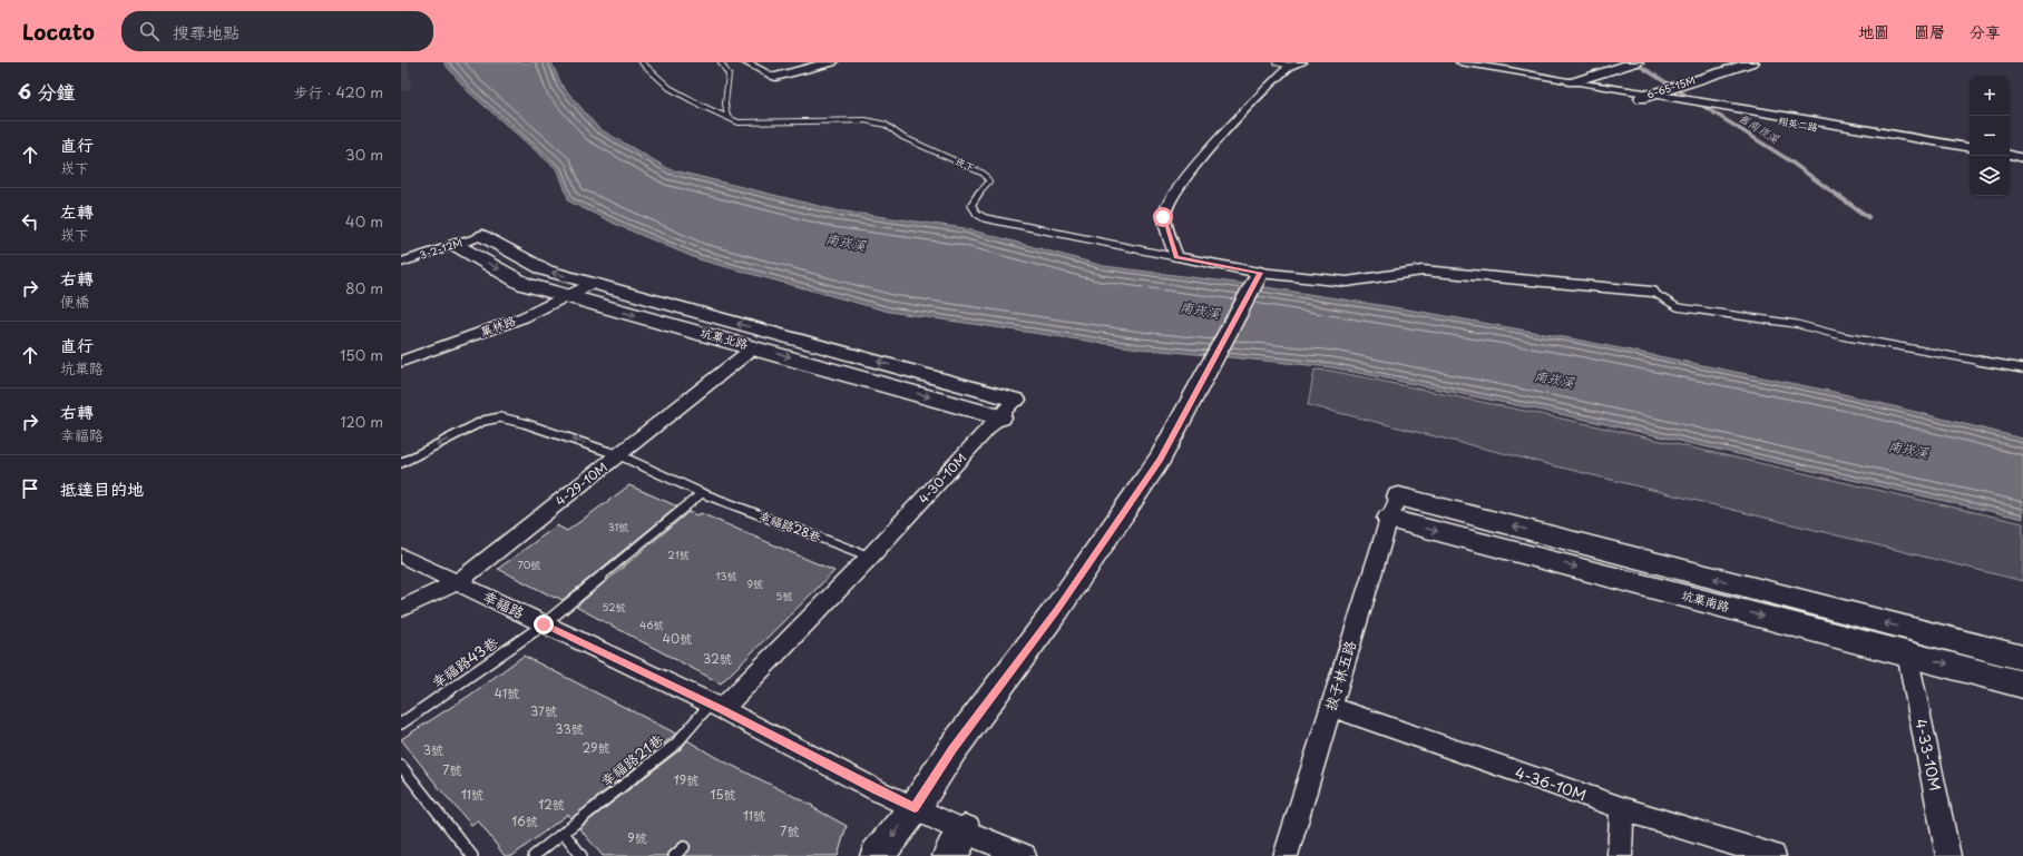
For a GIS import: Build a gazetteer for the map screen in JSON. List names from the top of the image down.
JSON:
{
  "streets": {
    "street": [
      "6-65-15M",
      "翔英二路",
      "崁下",
      "3-2-12M",
      "菓林路",
      "坑菓北路",
      "4-30-10M",
      "4-29-10M",
      "坑菓南路",
      "幸福路",
      "拔子林五路",
      "4-33-10M",
      "4-36-10M"
    ],
    "lane": ["幸福路28巷", "幸福路43巷", "幸福路21巷"]
  },
  "crossings": [
    ["6-65-15M", "翔英二路"],
    ["3-2-12M", "坑菓北路"],
    ["菓林路", "坑菓北路"],
    ["坑菓北路", "4-30-10M"],
    ["坑菓北路", "4-29-10M"],
    ["4-30-10M", "幸福路28巷"],
    ["4-29-10M", "幸福路28巷"],
    ["4-29-10M", "幸福路"],
    ["坑菓南路", "拔子林五路"],
    ["坑菓南路", "4-33-10M"],
    ["幸福路", "幸福路43巷"],
    ["幸福路", "幸福路21巷"],
    ["拔子林五路", "4-36-10M"]
  ],
  "one_way": ["幸福路28巷"],
  "water": ["舊南崁溪", "南崁溪"],
  "house_numbers": [
    "31號",
    "21號",
    "70號",
    "13號",
    "9號",
    "5號",
    "52號",
    "46號",
    "40號",
    "32號",
    "41號",
    "37號",
    "33號",
    "29號",
    "3號",
    "7號",
    "19號",
    "11號",
    "15號",
    "12號",
    "11號",
    "16號",
    "7號",
    "9號"
  ],
  "page": {
    "header": "Locato",
    "search": "搜尋地點",
    "nav": ["地圖", "圖層", "分享"],
    "heading": ["6 分鐘", "步行 · 420 m"],
    "map_buttons": ["+", "−"],
    "list": [
      ["直行", "崁下", "30 m"],
      ["左轉", "崁下", "40 m"],
      ["右轉", "便橋", "80 m"],
      ["直行", "坑菓路", "150 m"],
      ["右轉", "幸福路", "120 m"],
      "抵達目的地"
    ]
  }
}
